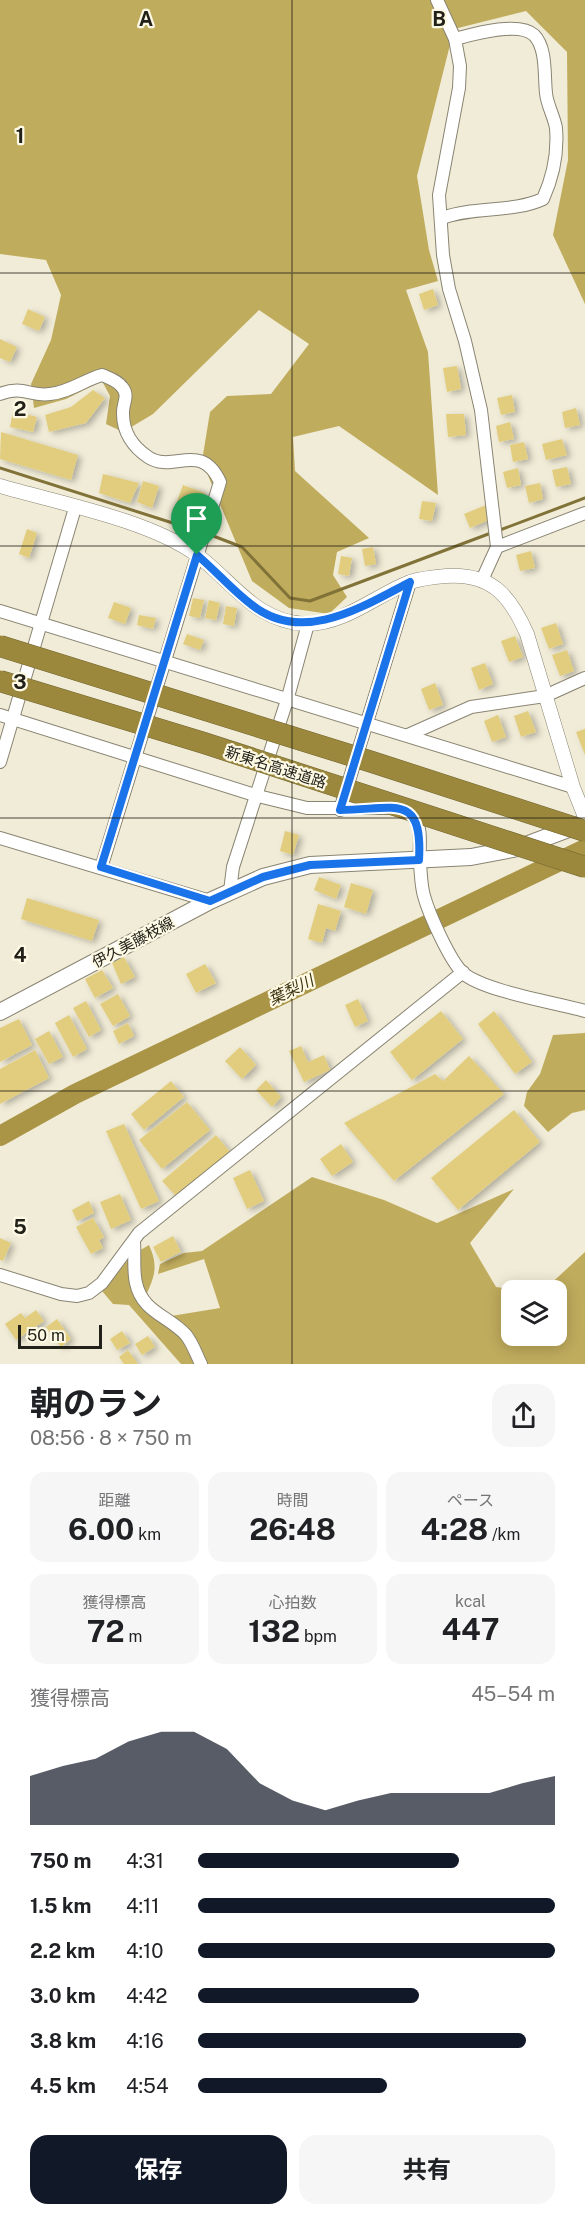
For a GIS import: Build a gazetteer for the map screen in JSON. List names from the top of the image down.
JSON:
{
  "streets": {
    "highway": ["新東名高速道路"],
    "main road": ["伊久美藤枝線"]
  },
  "water": ["葉梨川"],
  "scale_bar": "50 m",
  "page": {
    "scale": "50 m",
    "heading": ["朝のラン", "08:56 · 8 × 750 m"],
    "stats": [
      ["距離", "6.00 km"],
      ["時間", "26:48"],
      ["ペース", "4:28 /km"],
      ["獲得標高", "72 m"],
      ["心拍数", "132 bpm"],
      ["kcal", "447"]
    ],
    "chart": ["獲得標高", "45–54 m"],
    "list": [
      {
        "name": "750 m",
        "note": "4:31"
      },
      {
        "name": "1.5 km",
        "note": "4:11"
      },
      {
        "name": "2.2 km",
        "note": "4:10"
      },
      {
        "name": "3.0 km",
        "note": "4:42"
      },
      {
        "name": "3.8 km",
        "note": "4:16"
      },
      {
        "name": "4.5 km",
        "note": "4:54"
      }
    ],
    "buttons": ["保存", "共有"]
  },
  "grid": {
    "columns": ["A", "B"],
    "rows": [
      "1",
      "2",
      "3",
      "4",
      "5"
    ]
  }
}
